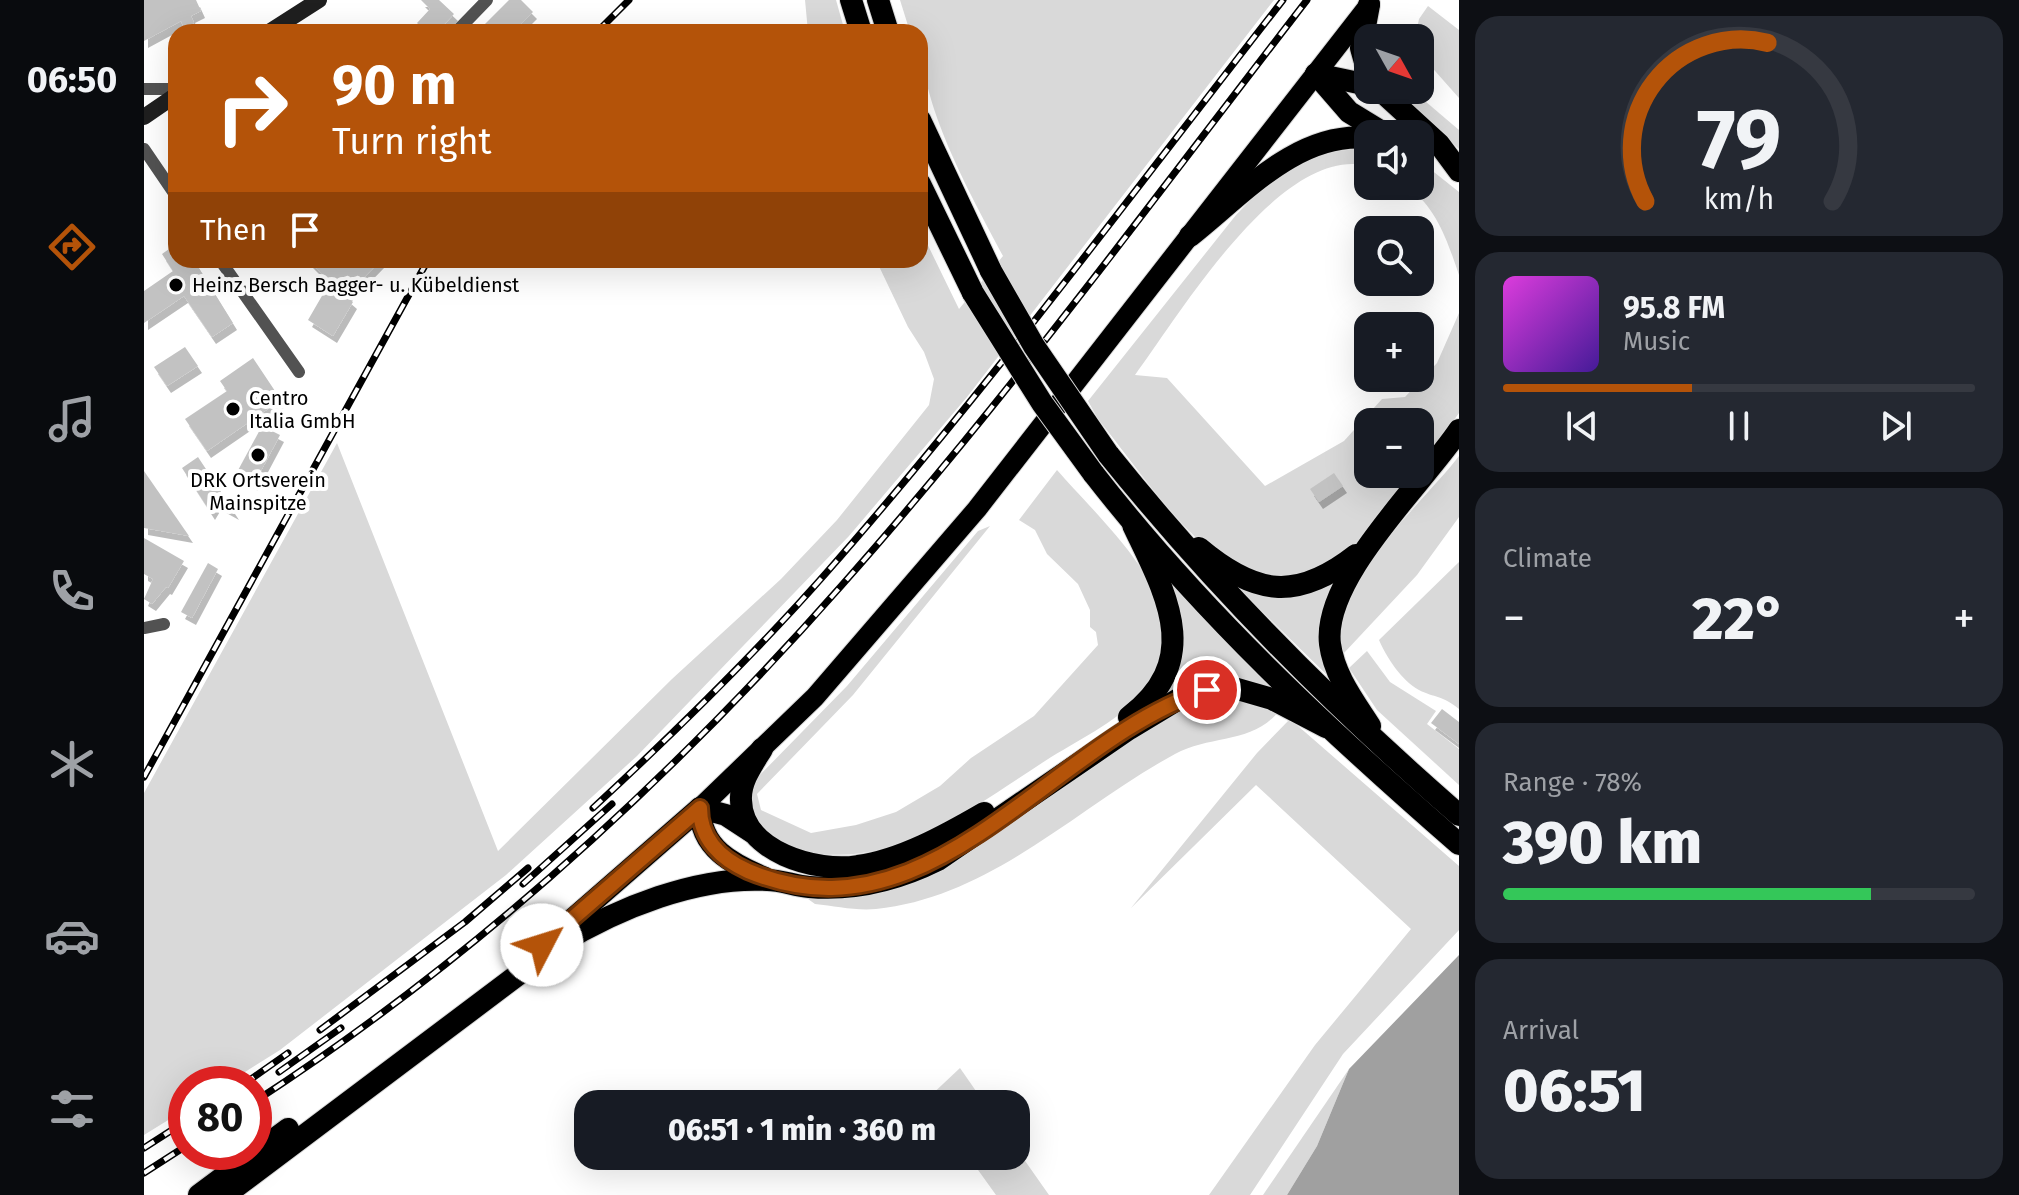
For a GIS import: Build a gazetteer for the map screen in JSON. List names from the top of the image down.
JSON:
{
  "places": ["Heinz Bersch Bagger- u. Kübeldienst", "Centro Italia GmbH", "DRK Ortsverein Mainspitze"],
  "north": "bottom right",
  "page": {
    "tabs": "06:50",
    "map_buttons": ["+", "−"],
    "turn": ["90 m", "Turn right"],
    "then": "Then",
    "song": ["95.8 FM", "Music"],
    "tile": [
      "Climate",
      ["Range · 78%", "390 km"],
      ["Arrival", "06:51"]
    ],
    "heat": ["−", "22°", "+"],
    "limit": "80",
    "trip": "06:51 · 1 min · 360 m",
    "gauge": ["79", "km/h"]
  }
}
